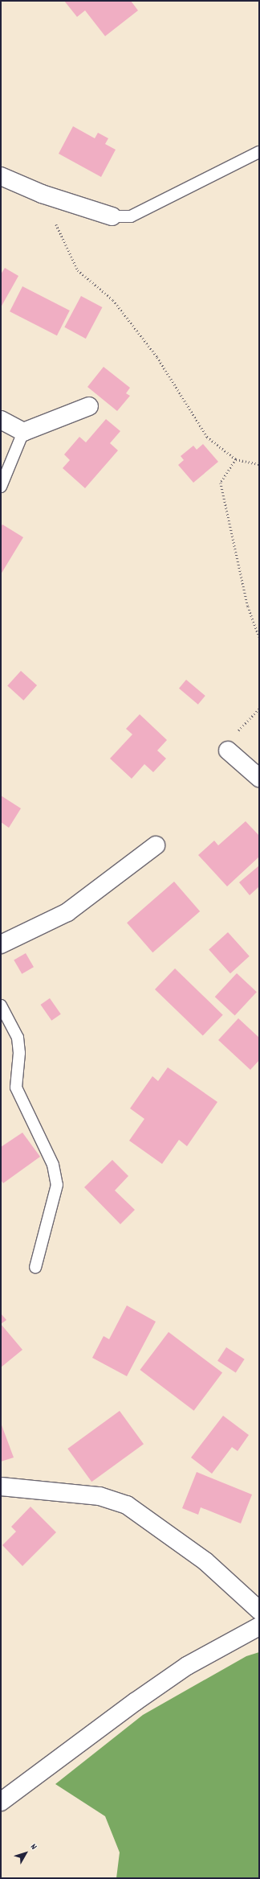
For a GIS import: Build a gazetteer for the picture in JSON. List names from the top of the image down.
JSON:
{
  "north": "top right"
}
